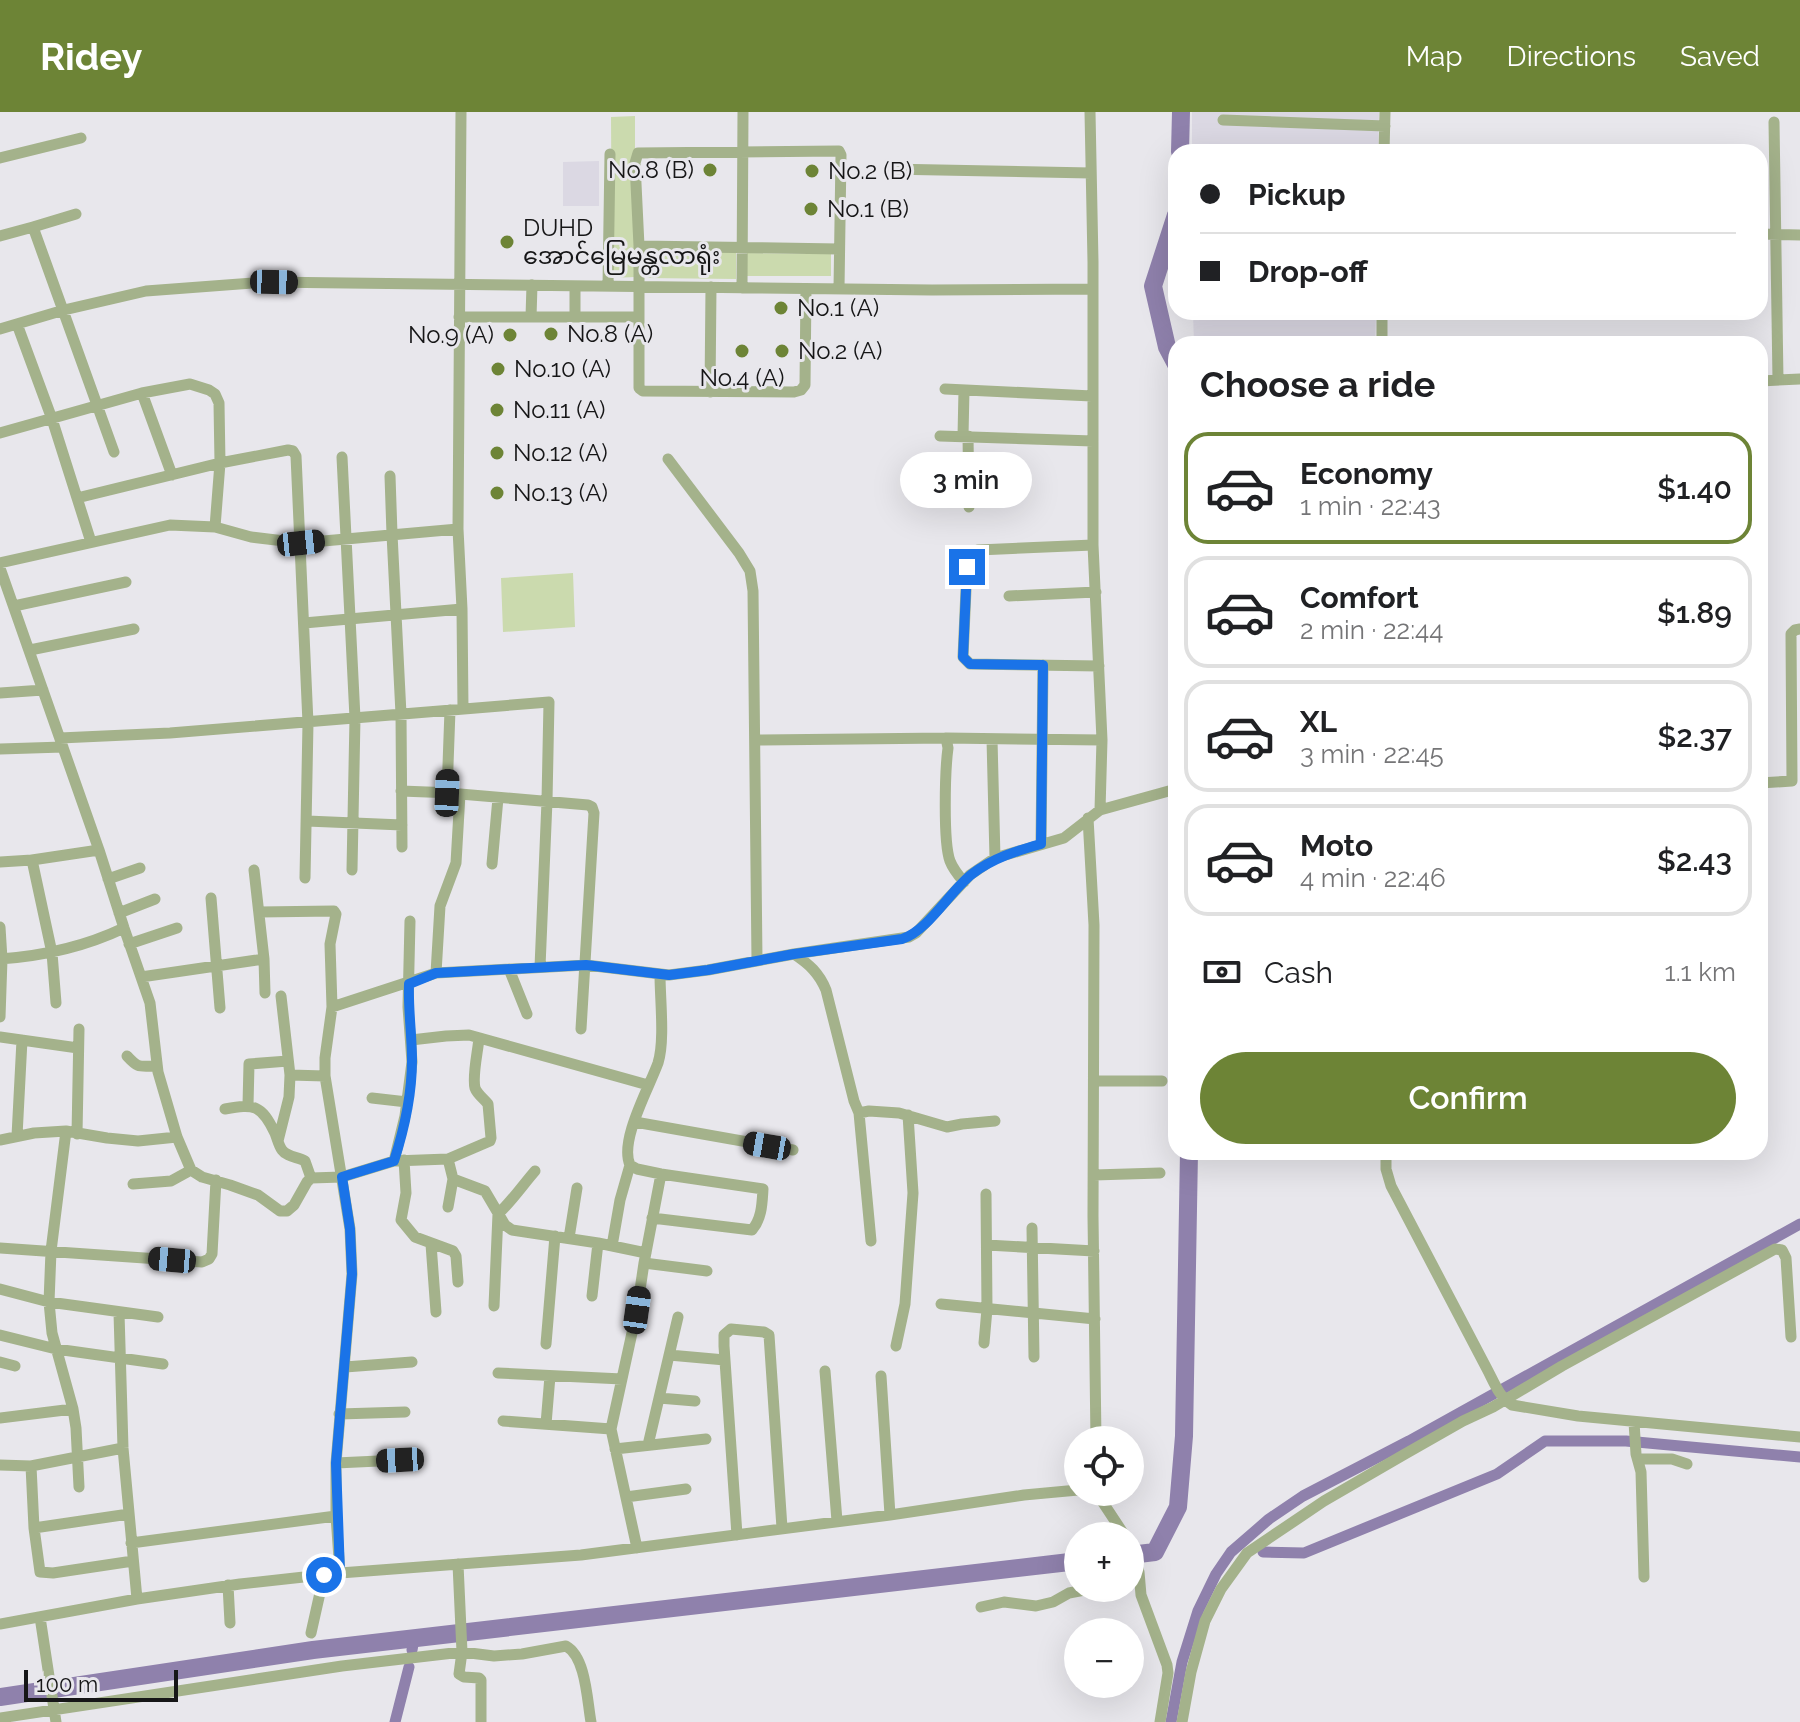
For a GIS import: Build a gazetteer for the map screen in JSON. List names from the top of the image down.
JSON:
{
  "places": [
    "No.8 (B)",
    "No.2 (B)",
    "No.1 (B)",
    "DUHD အောင်မြေမန္တလာရုံး",
    "No.1 (A)",
    "No.8 (A)",
    "No.9 (A)",
    "No.4 (A)",
    "No.2 (A)",
    "No.10 (A)",
    "No.11 (A)",
    "No.12 (A)",
    "No.13 (A)"
  ],
  "scale_bar": "100 m",
  "page": {
    "header": "Ridey",
    "nav": ["Map", "Directions", "Saved"],
    "banner": ["Pickup", "Drop-off"],
    "heading": "Choose a ride",
    "list": [
      {
        "name": "Economy",
        "note": "1 min · 22:43",
        "value": "$1.40"
      },
      {
        "name": "Comfort",
        "note": "2 min · 22:44",
        "value": "$1.89"
      },
      {
        "name": "XL",
        "note": "3 min · 22:45",
        "value": "$2.37"
      },
      {
        "name": "Moto",
        "note": "4 min · 22:46",
        "value": "$2.43"
      }
    ],
    "bubble": "3 min",
    "pay": ["Cash", "1.1 km"],
    "buttons": "Confirm",
    "map_buttons": ["+", "−"],
    "scale": "100 m"
  }
}
